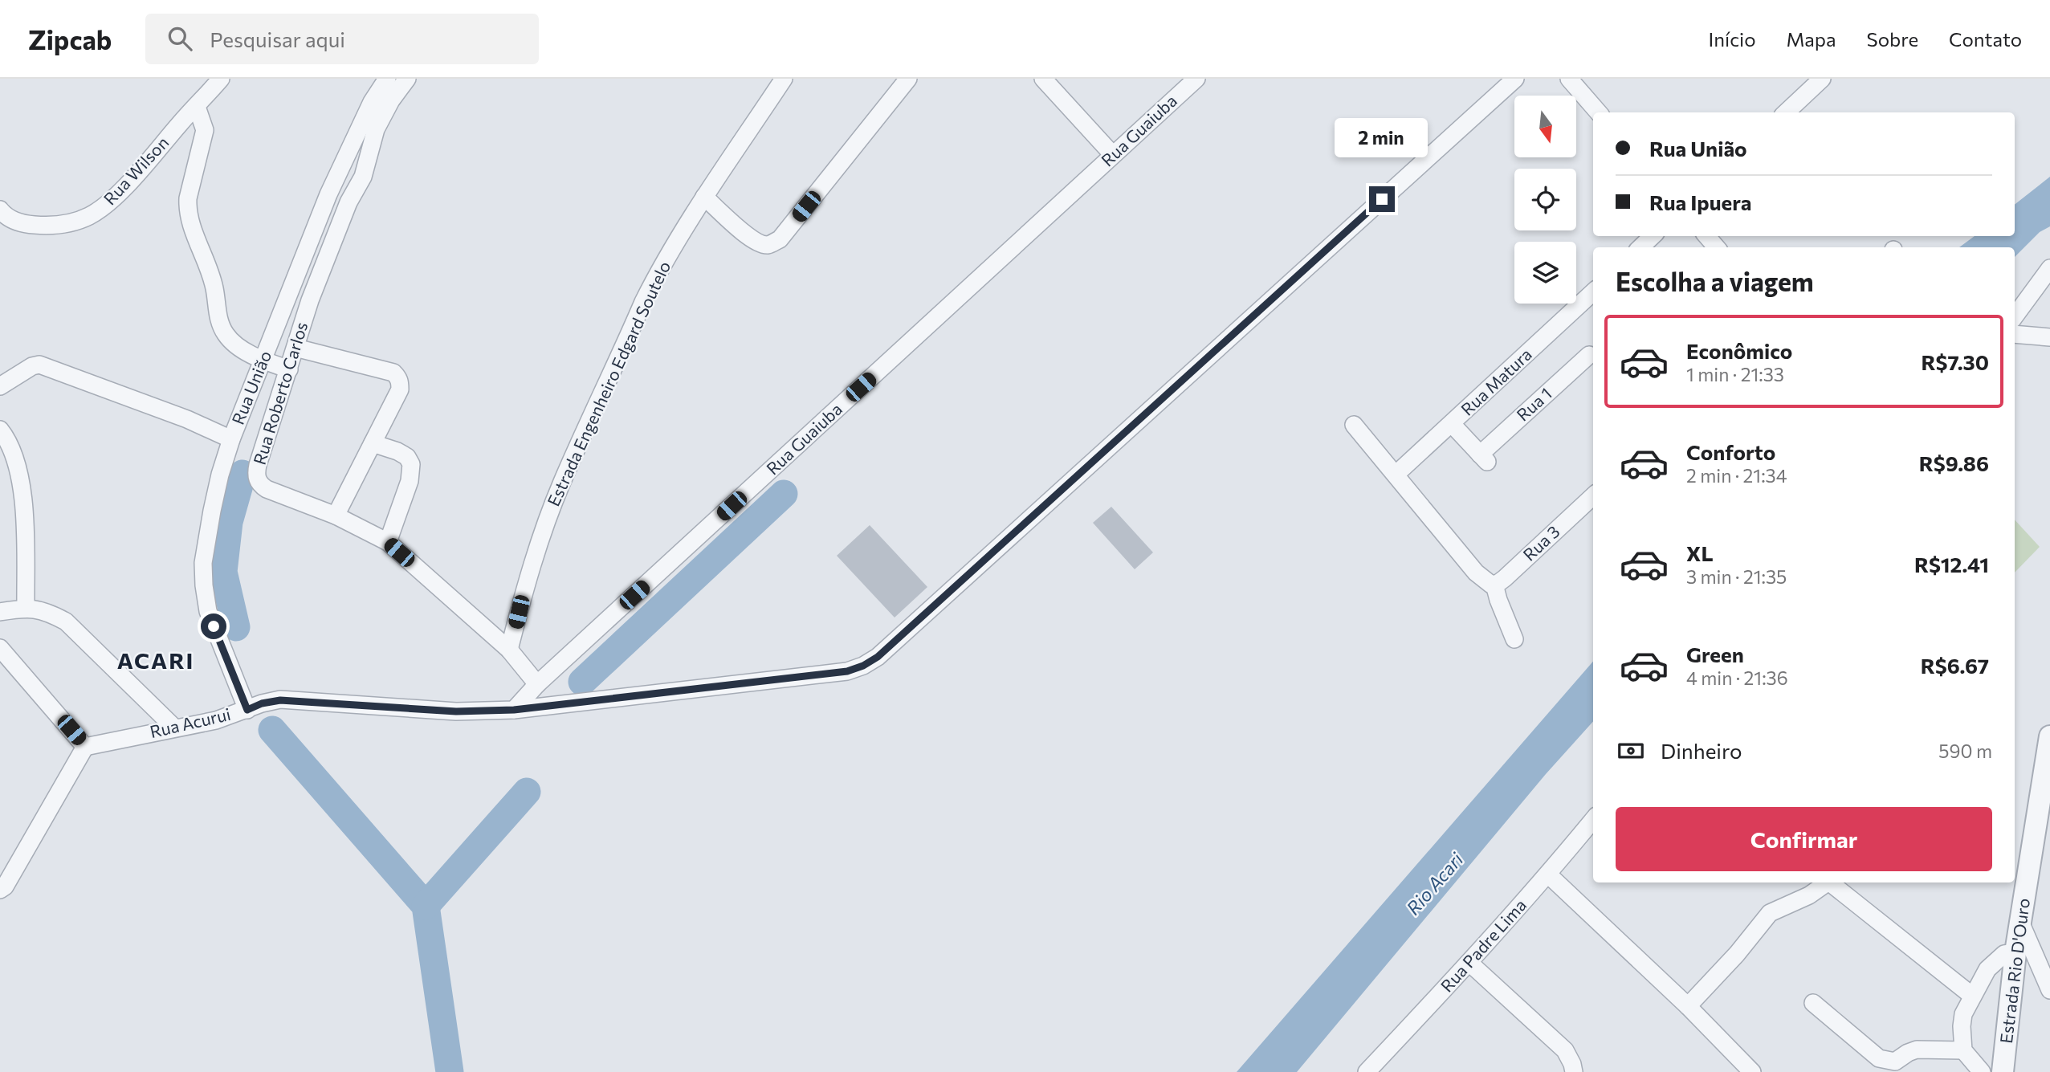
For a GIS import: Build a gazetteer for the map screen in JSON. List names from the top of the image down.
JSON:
{
  "streets": {
    "street": [
      "Rua Guaiuba",
      "Rua Wilson",
      "Rua Matura",
      "Estrada Engenheiro Edgard Soutelo",
      "Rua União",
      "Rua Roberto Carlos",
      "Rua 1",
      "Rua 3",
      "Rua Acurui",
      "Rua Padre Lima",
      "Estrada Rio D'Ouro"
    ]
  },
  "crossings": [
    ["Rua Guaiuba", "Rua Roberto Carlos"],
    ["Rua Guaiuba", "Rua Acurui"],
    ["Rua Matura", "Rua 1"],
    ["Estrada Engenheiro Edgard Soutelo", "Rua Roberto Carlos"],
    ["Rua União", "Rua Acurui"]
  ],
  "districts": ["ACARI"],
  "water": ["Rio Acari"],
  "north": "bottom",
  "page": {
    "header": "Zipcab",
    "search": "Pesquisar aqui",
    "nav": [
      "Início",
      "Mapa",
      "Sobre",
      "Contato"
    ],
    "banner": ["Rua União", "Rua Ipuera"],
    "bubble": "2 min",
    "heading": "Escolha a viagem",
    "list": [
      {
        "name": "Econômico",
        "note": "1 min · 21:33",
        "value": "R$7.30"
      },
      {
        "name": "Conforto",
        "note": "2 min · 21:34",
        "value": "R$9.86"
      },
      {
        "name": "XL",
        "note": "3 min · 21:35",
        "value": "R$12.41"
      },
      {
        "name": "Green",
        "note": "4 min · 21:36",
        "value": "R$6.67"
      }
    ],
    "pay": ["Dinheiro", "590 m"],
    "buttons": "Confirmar"
  }
}
